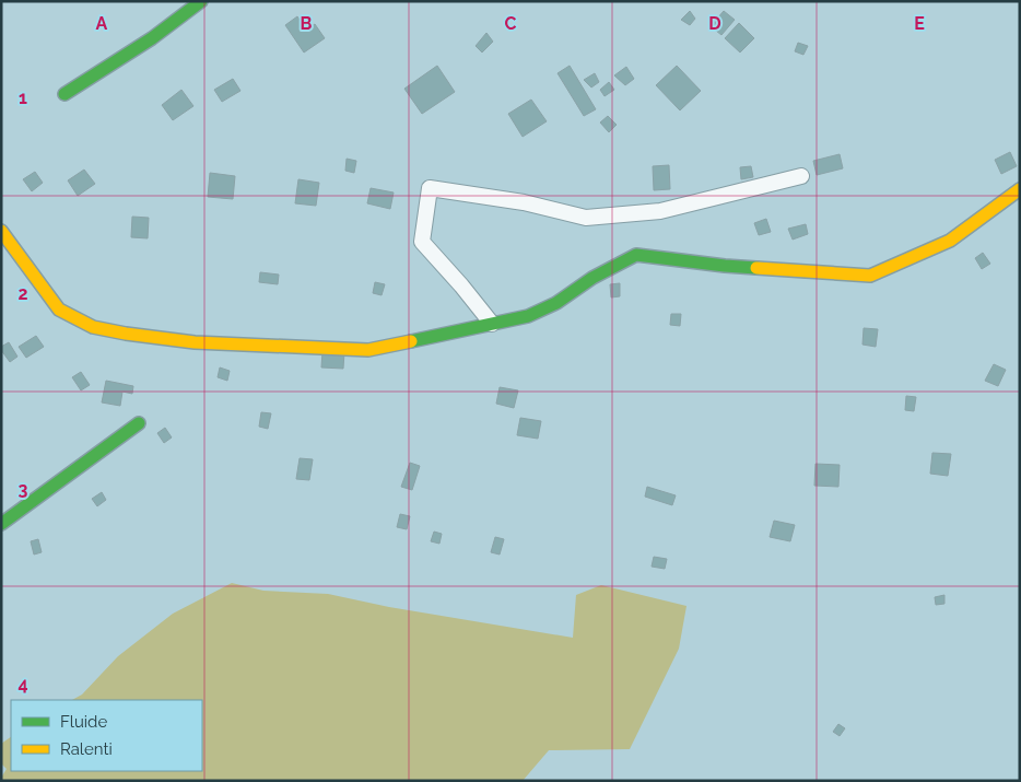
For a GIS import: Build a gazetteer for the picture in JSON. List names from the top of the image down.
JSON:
{
  "legend": ["Fluide", "Ralenti"],
  "grid": {
    "columns": [
      "A",
      "B",
      "C",
      "D",
      "E"
    ],
    "rows": [
      "1",
      "2",
      "3",
      "4"
    ]
  }
}
